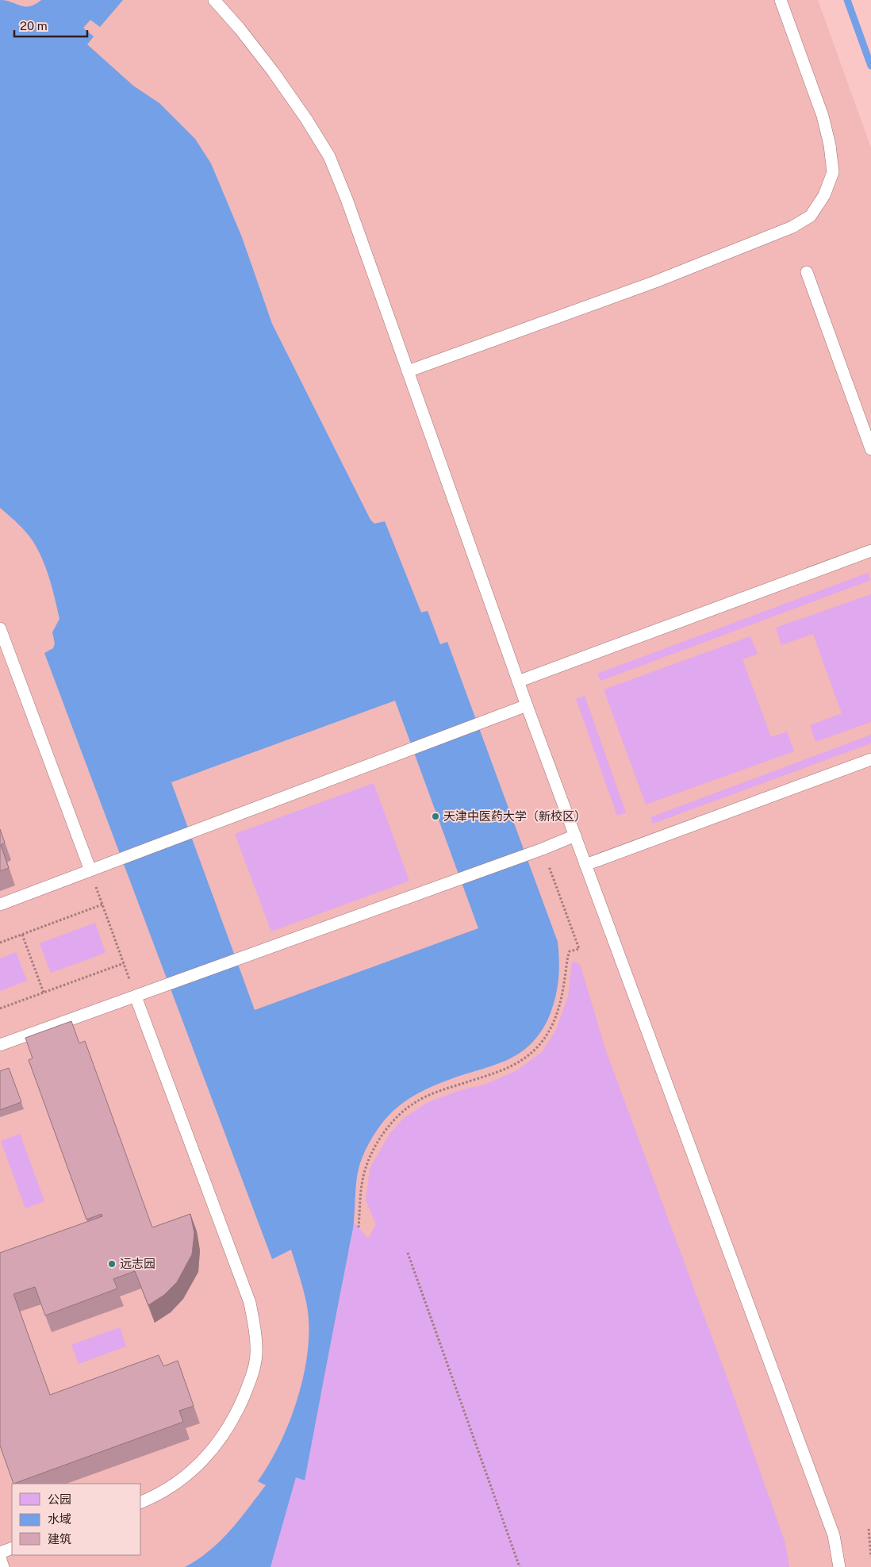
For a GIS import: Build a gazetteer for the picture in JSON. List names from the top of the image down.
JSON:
{
  "places": ["天津中医药大学（新校区）", "远志园"],
  "legend": ["公园", "水域", "建筑"],
  "scale_bar": "20 m"
}
